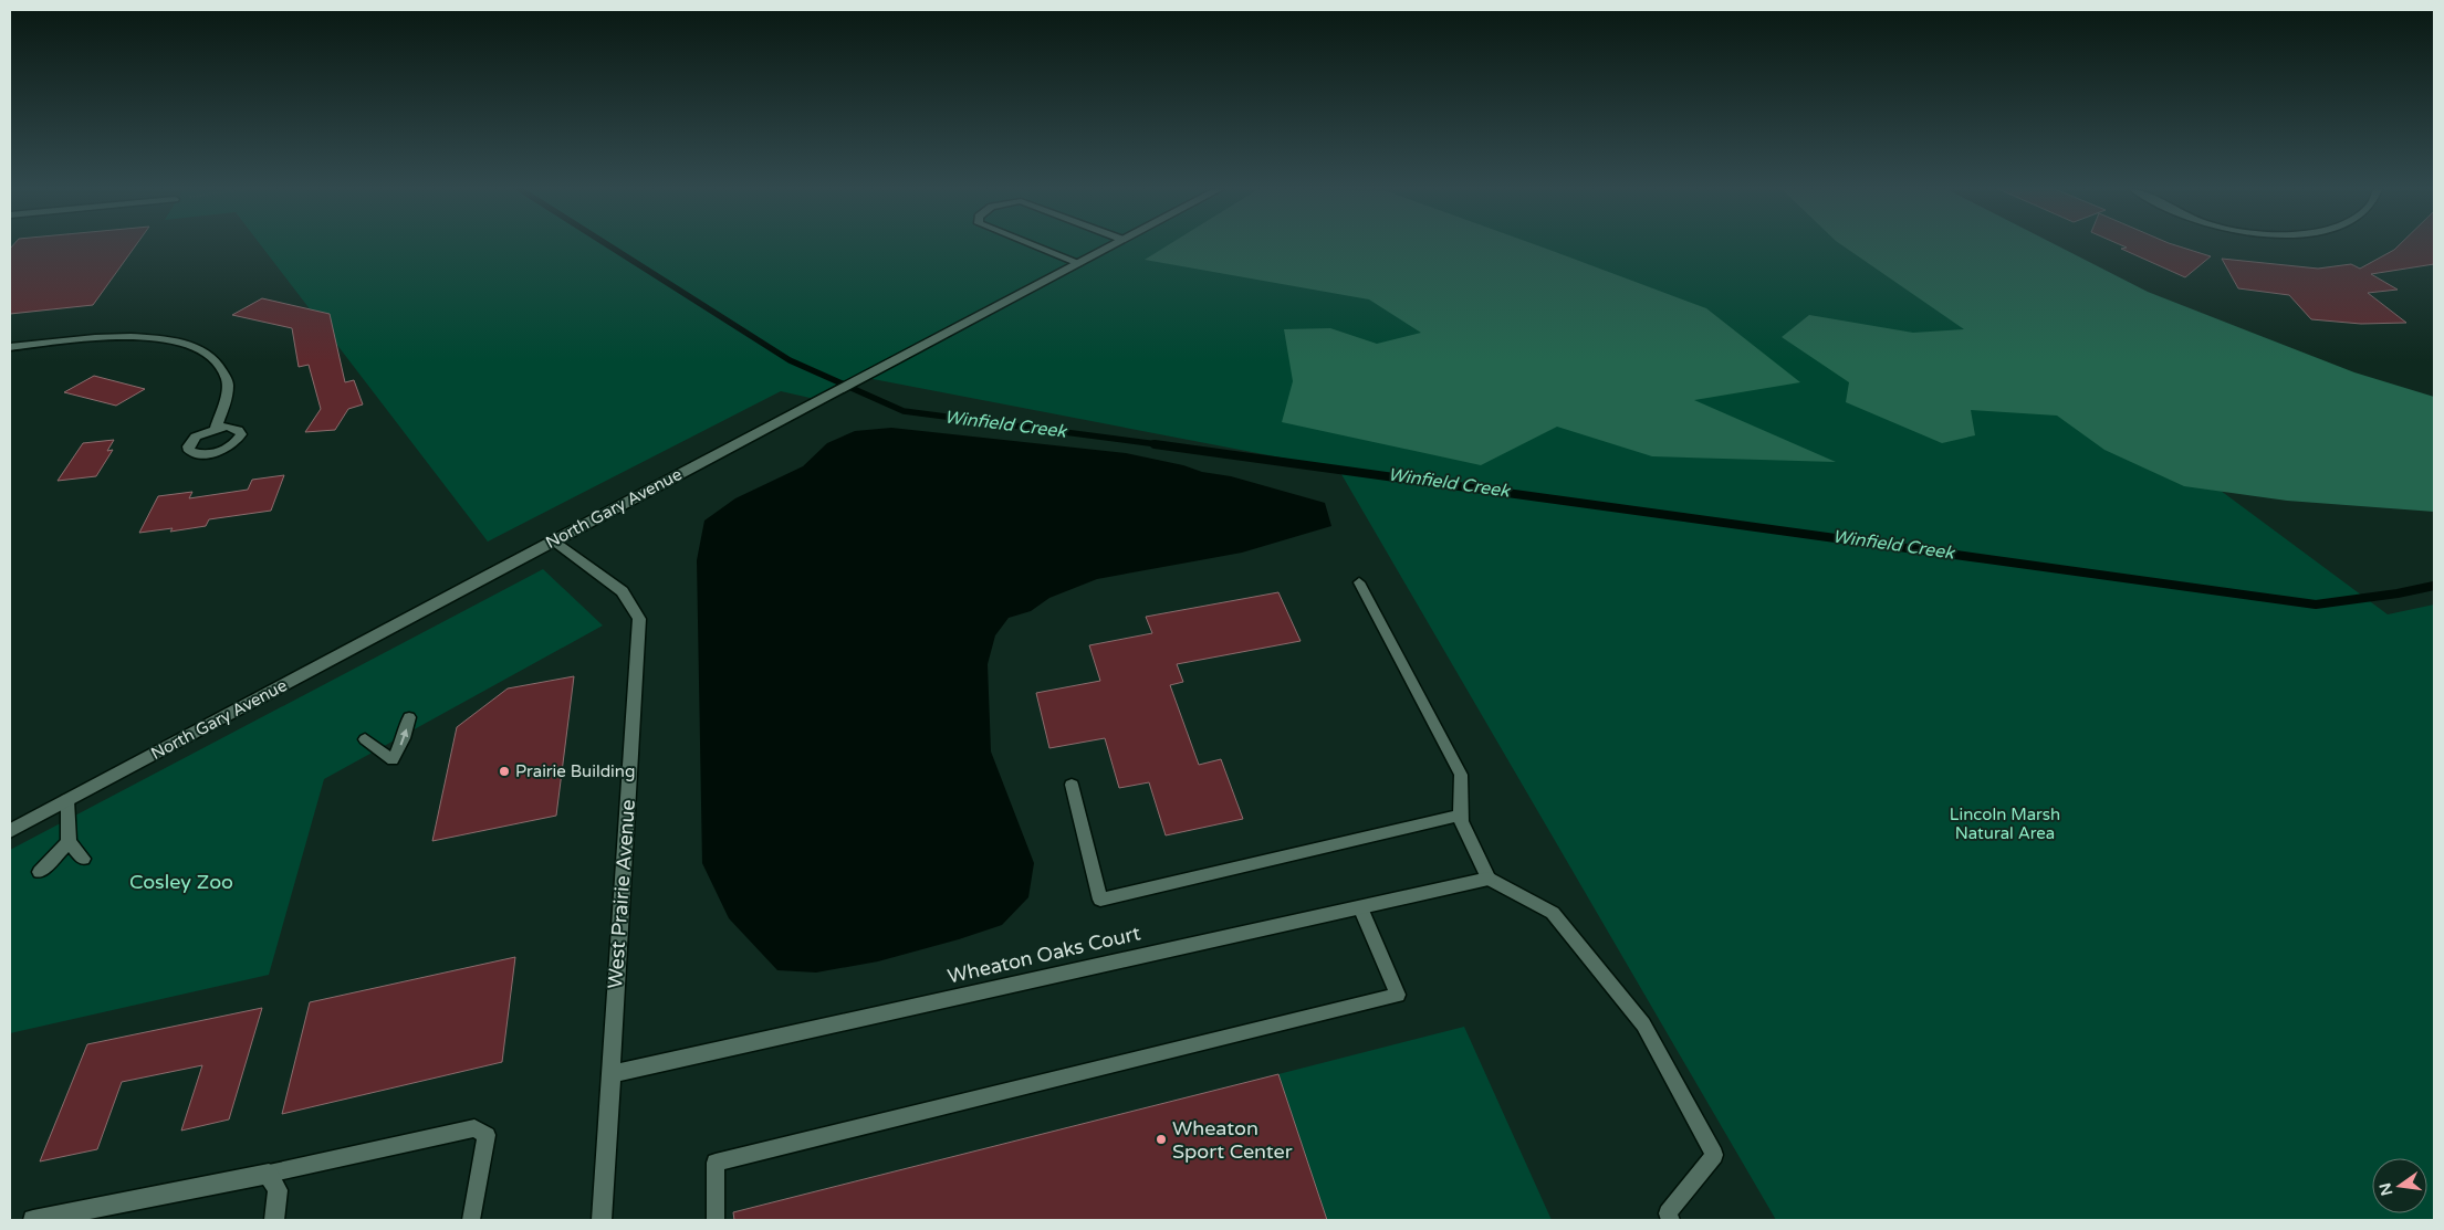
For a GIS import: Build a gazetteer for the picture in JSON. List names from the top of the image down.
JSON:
{
  "streets": {
    "street": ["North Gary Avenue", "West Prairie Avenue", "Wheaton Oaks Court"]
  },
  "crossings": [
    ["North Gary Avenue", "West Prairie Avenue"],
    ["West Prairie Avenue", "Wheaton Oaks Court"]
  ],
  "water": ["Winfield Creek"],
  "parks": ["Lincoln Marsh Natural Area", "Cosley Zoo"],
  "places": ["Prairie Building", "Wheaton Sport Center"],
  "north": "left"
}
